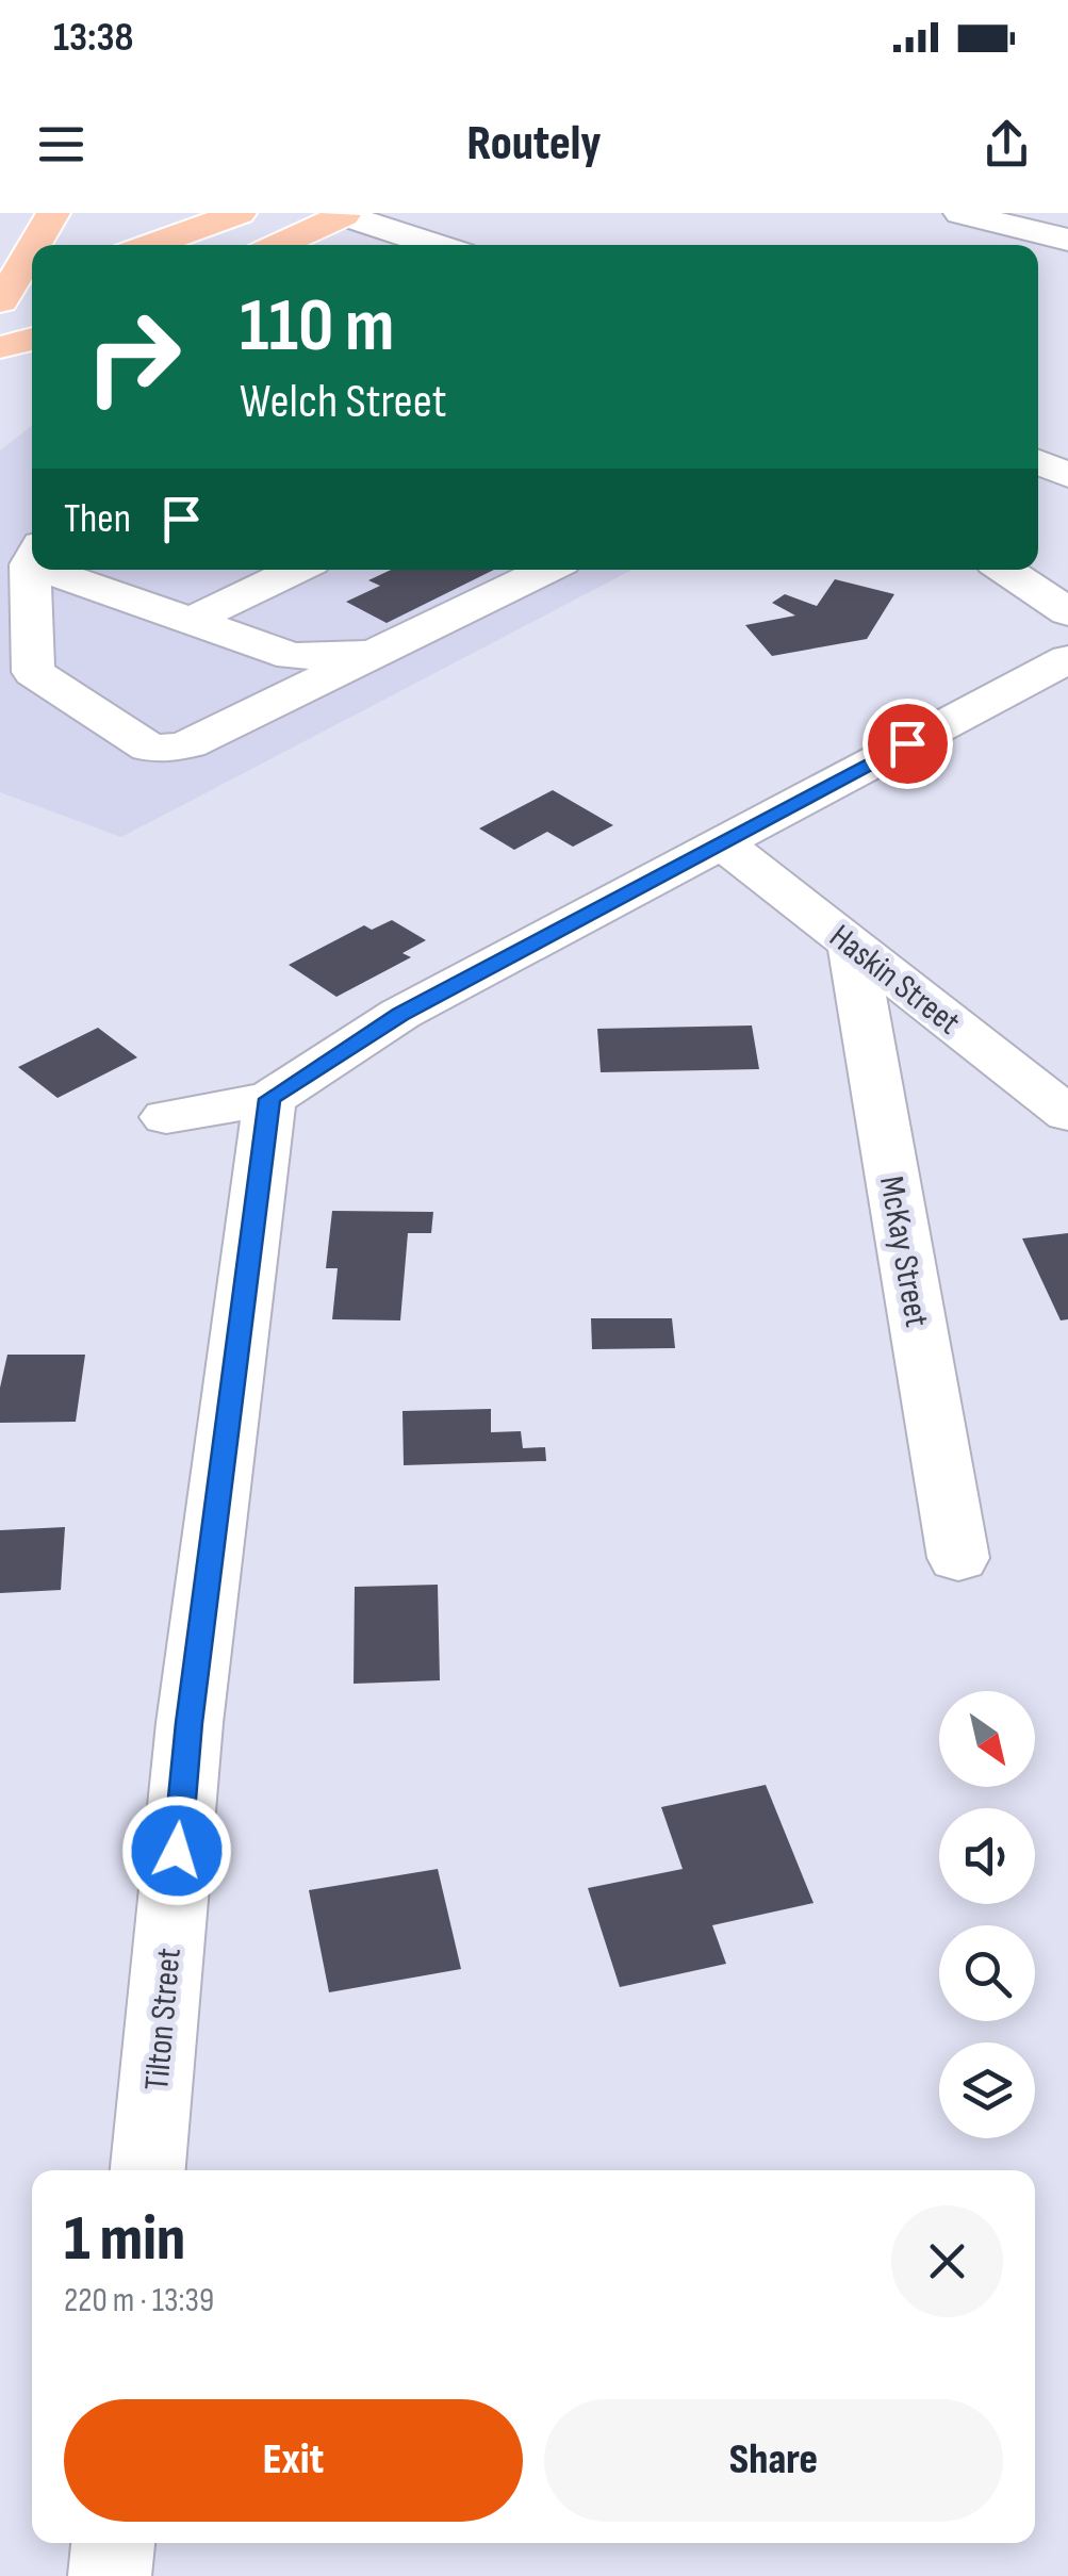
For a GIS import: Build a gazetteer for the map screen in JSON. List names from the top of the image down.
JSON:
{
  "streets": {
    "street": ["Haskin Street", "McKay Street", "Tilton Street"]
  },
  "crossings": [
    ["Haskin Street", "McKay Street"]
  ],
  "north": "bottom right",
  "page": {
    "status": "13:38",
    "header": "Routely",
    "turn": ["110 m", "Welch Street"],
    "then": "Then",
    "heading": ["1 min", "220 m · 13:39"],
    "buttons": ["Exit", "Share"]
  }
}
